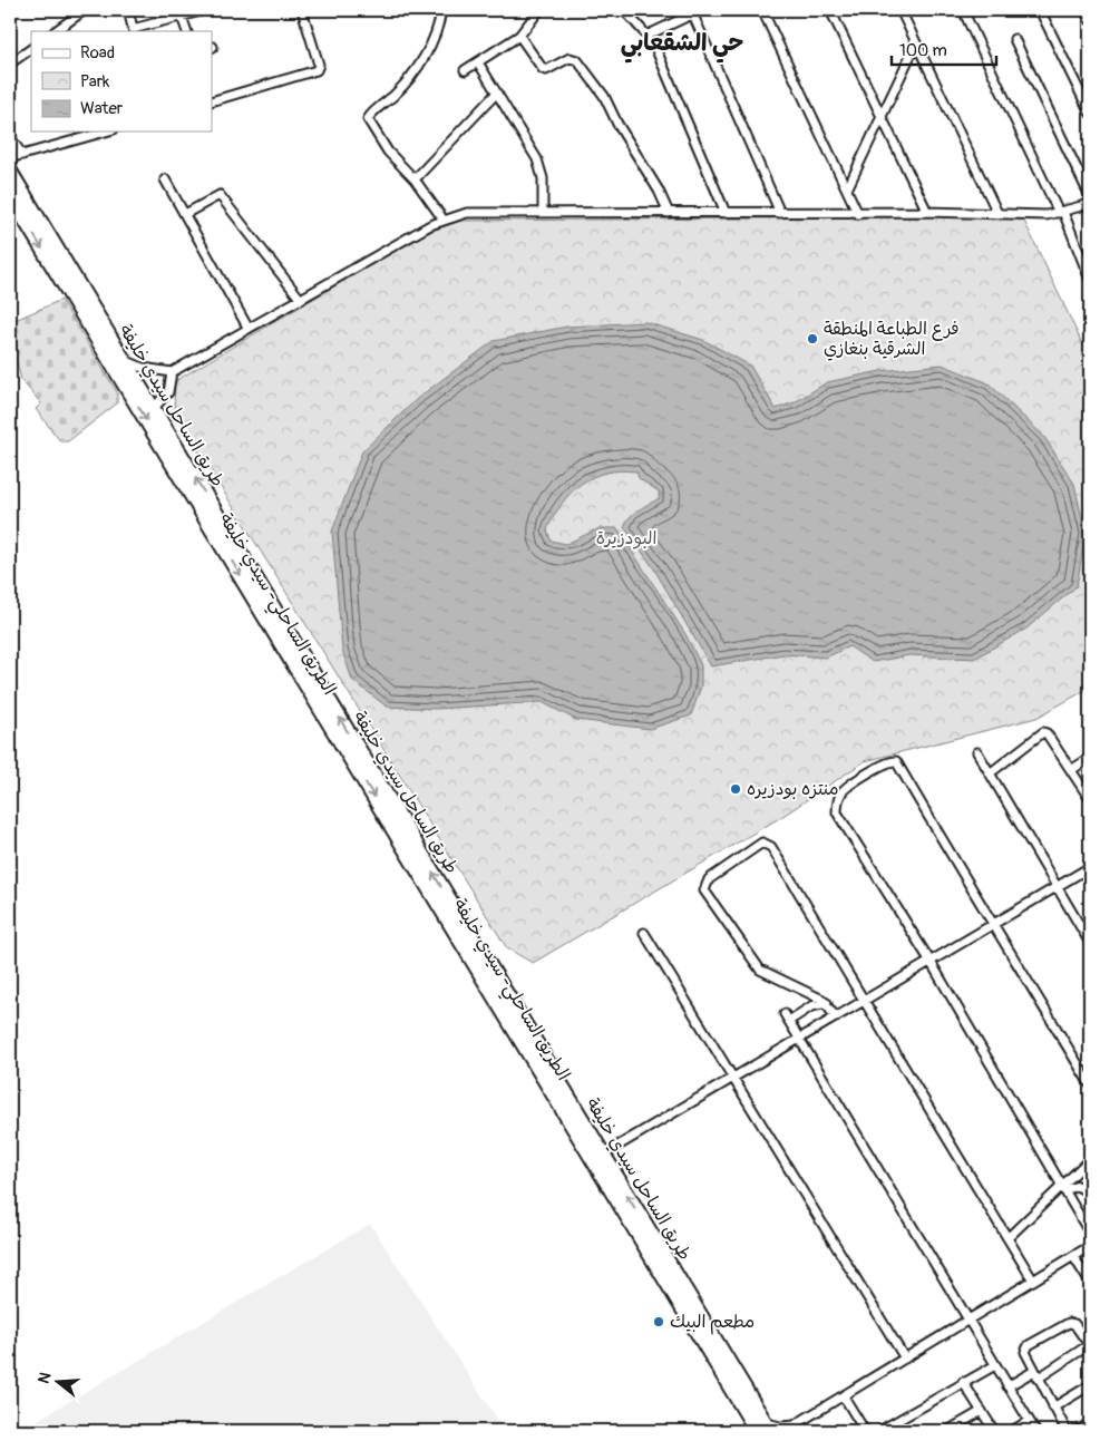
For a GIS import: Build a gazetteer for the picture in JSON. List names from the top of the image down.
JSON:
{
  "streets": {
    "highway": ["طريق الساحل سيدي خليفة", "الطريق الساحلي- سيدي خليفة"]
  },
  "crossings": [
    ["طريق الساحل سيدي خليفة", "الطريق الساحلي- سيدي خليفة"]
  ],
  "one_way": ["طريق الساحل سيدي خليفة", "الطريق الساحلي- سيدي خليفة"],
  "districts": ["حي الشقعابي"],
  "parks": ["البودزيرة"],
  "places": ["فرع الطباعة المنطقة الشرقية بنغازي", "منتزه بودزيره", "مطعم البيك"],
  "legend": ["Road", "Park", "Water"],
  "scale_bar": "100 m",
  "north": "left"
}
